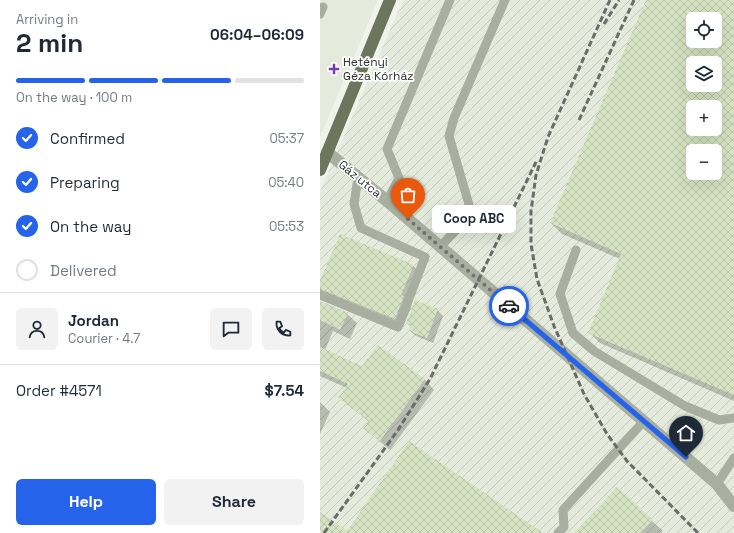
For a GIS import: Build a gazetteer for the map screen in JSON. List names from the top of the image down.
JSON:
{
  "streets": {
    "street": ["Gáz utca"]
  },
  "places": {
    "health": ["Hetényi Géza Kórház"],
    "other": ["Coop ABC"]
  },
  "page": {
    "heading": ["2 min", "Arriving in", "06:04–06:09"],
    "panel": [
      "Jordan",
      "Courier · 4.7",
      "Order #4571",
      "$7.54"
    ],
    "map_buttons": ["+", "−"],
    "bar": "On the way · 100 m",
    "list": [
      ["Confirmed", "05:37"],
      ["Preparing", "05:40"],
      ["On the way", "05:53"],
      "Delivered"
    ],
    "bubble": "Coop ABC",
    "buttons": ["Help", "Share"]
  }
}
